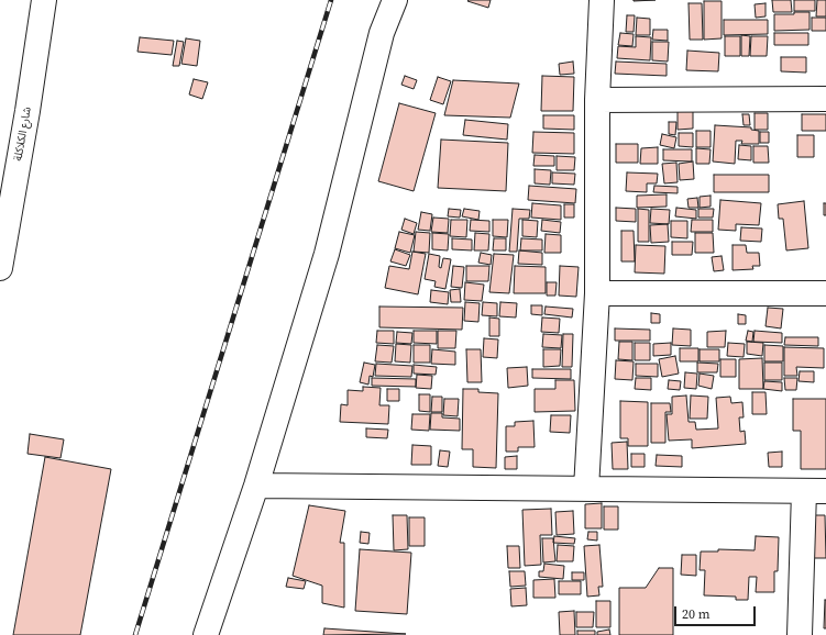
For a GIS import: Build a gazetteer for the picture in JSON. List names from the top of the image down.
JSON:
{
  "streets": {
    "street": ["شارع الكلاكلة"]
  },
  "scale_bar": "20 m"
}
